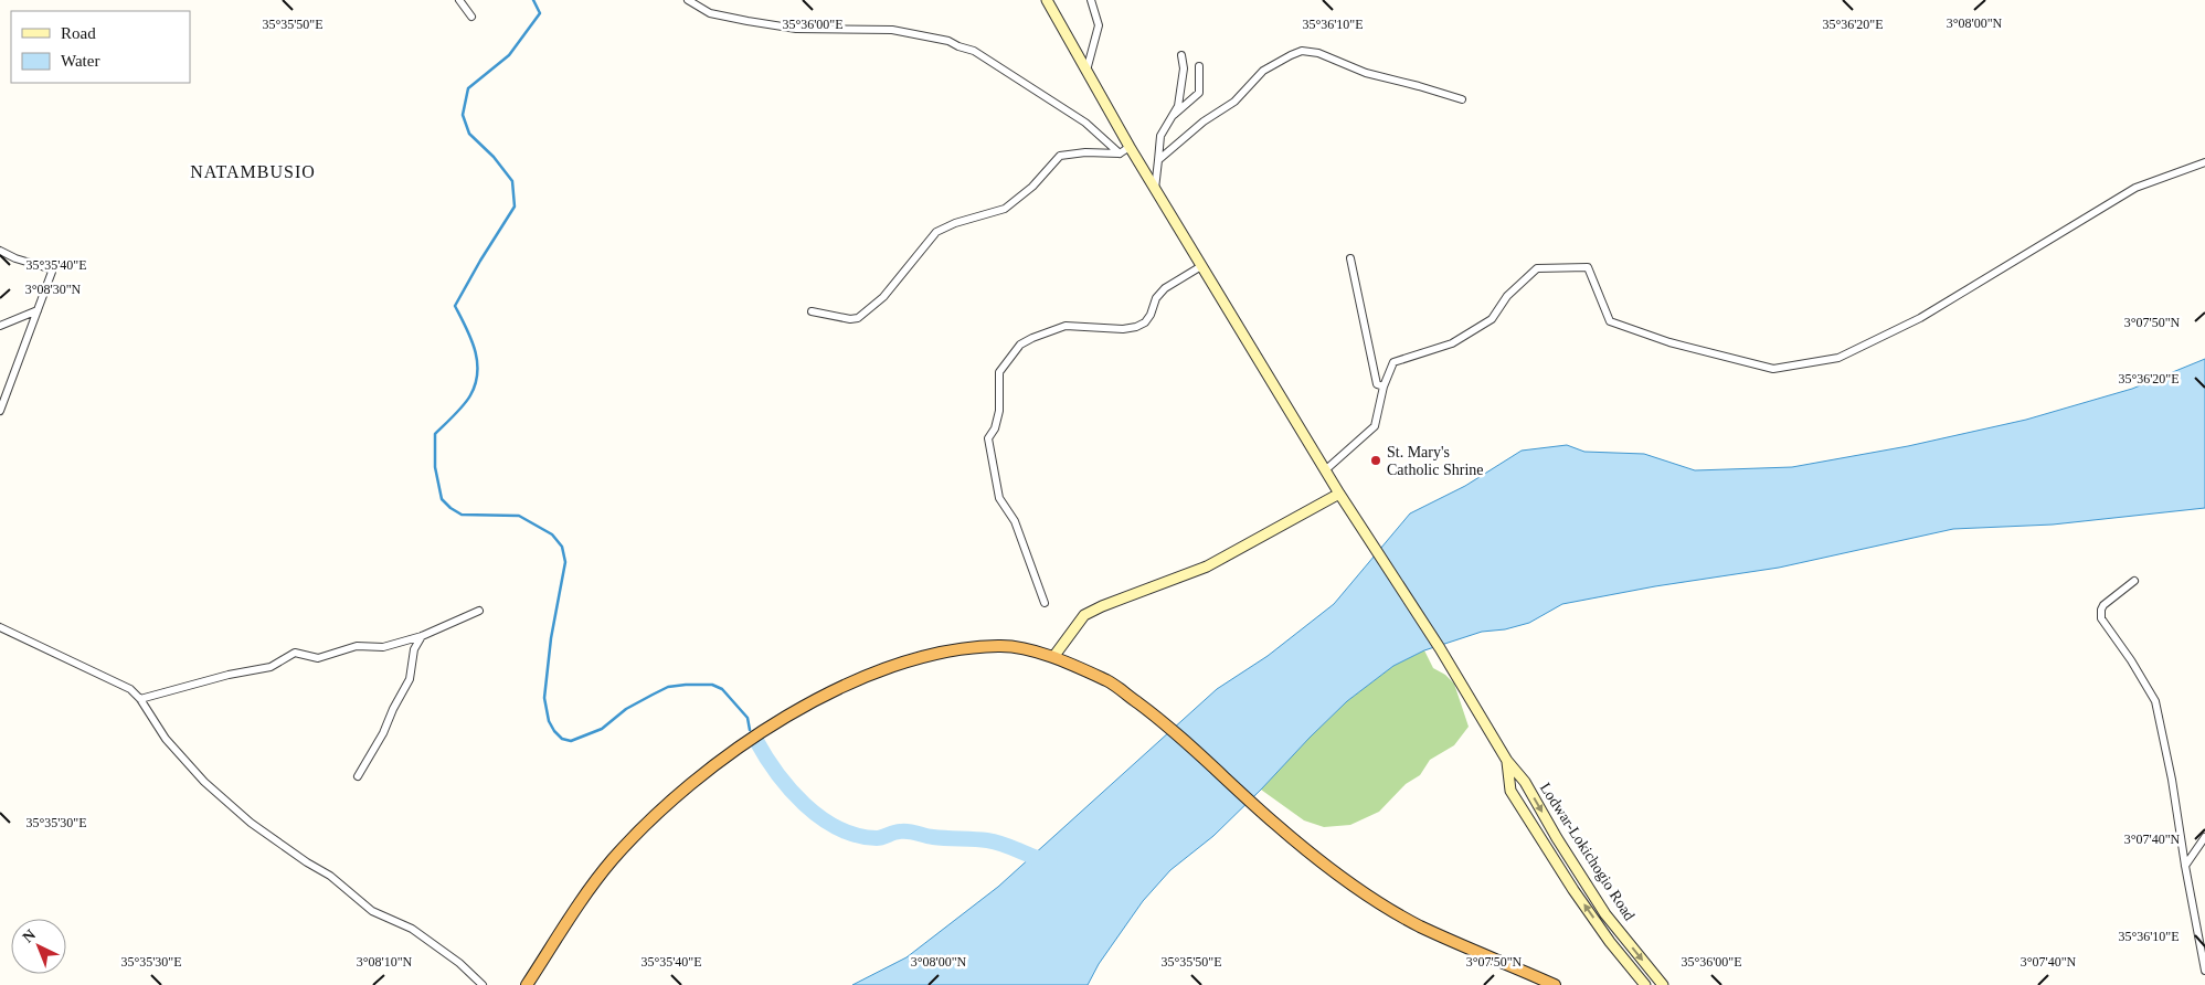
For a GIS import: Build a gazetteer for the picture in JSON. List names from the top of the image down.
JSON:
{
  "streets": {
    "main road": ["Lodwar-Lokichogio Road"]
  },
  "districts": ["NATAMBUSIO"],
  "places": ["St. Mary's Catholic Shrine"],
  "legend": ["Road", "Water"],
  "north": "top left",
  "coordinates": [
    "3°08'00\"N",
    "35°35'50\"E",
    "35°36'00\"E",
    "35°36'10\"E",
    "35°36'20\"E",
    "35°35'40\"E",
    "3°08'30\"N",
    "3°07'50\"N",
    "35°35'30\"E",
    "3°07'40\"N",
    "3°08'10\"N"
  ]
}
